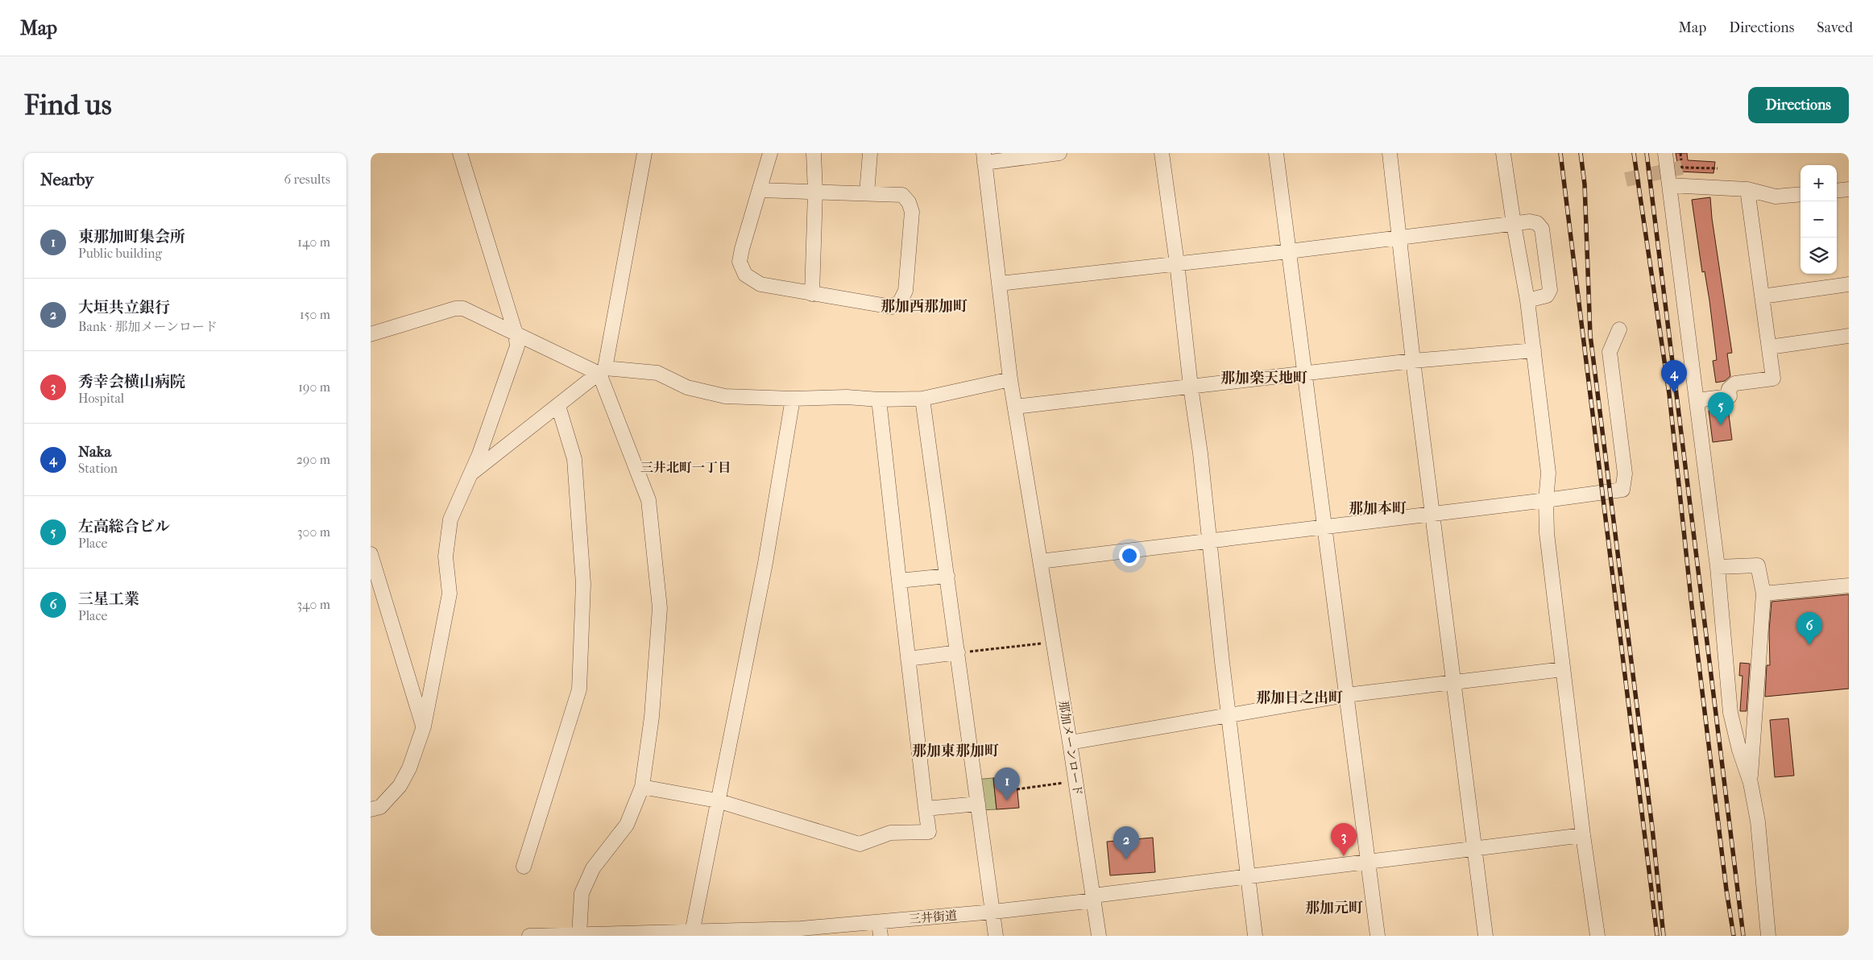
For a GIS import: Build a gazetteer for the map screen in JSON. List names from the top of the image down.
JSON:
{
  "streets": {
    "street": ["那加メーンロード", "三井街道"]
  },
  "crossings": [
    ["那加メーンロード", "三井街道"]
  ],
  "districts": [
    "那加西那加町",
    "那加楽天地町",
    "三井北町一丁目",
    "那加本町",
    "那加日之出町",
    "那加東那加町",
    "那加元町"
  ],
  "page": {
    "header": "Map",
    "nav": ["Map", "Directions", "Saved"],
    "buttons": "Directions",
    "title": "Find us",
    "heading": ["Nearby", "6 results"],
    "map_buttons": ["+", "−"],
    "list": [
      {
        "mark": "1",
        "name": "東那加町集会所",
        "note": "Public building",
        "value": "140 m"
      },
      {
        "mark": "2",
        "name": "大垣共立銀行",
        "note": "Bank · 那加メーンロード",
        "value": "150 m"
      },
      {
        "mark": "3",
        "name": "秀幸会横山病院",
        "note": "Hospital",
        "value": "190 m"
      },
      {
        "mark": "4",
        "name": "Naka",
        "note": "Station",
        "value": "290 m"
      },
      {
        "mark": "5",
        "name": "左高総合ビル",
        "note": "Place",
        "value": "300 m"
      },
      {
        "mark": "6",
        "name": "三星工業",
        "note": "Place",
        "value": "340 m"
      }
    ],
    "pins": [
      "4",
      "5",
      "6",
      "1",
      "3",
      "2"
    ]
  }
}
